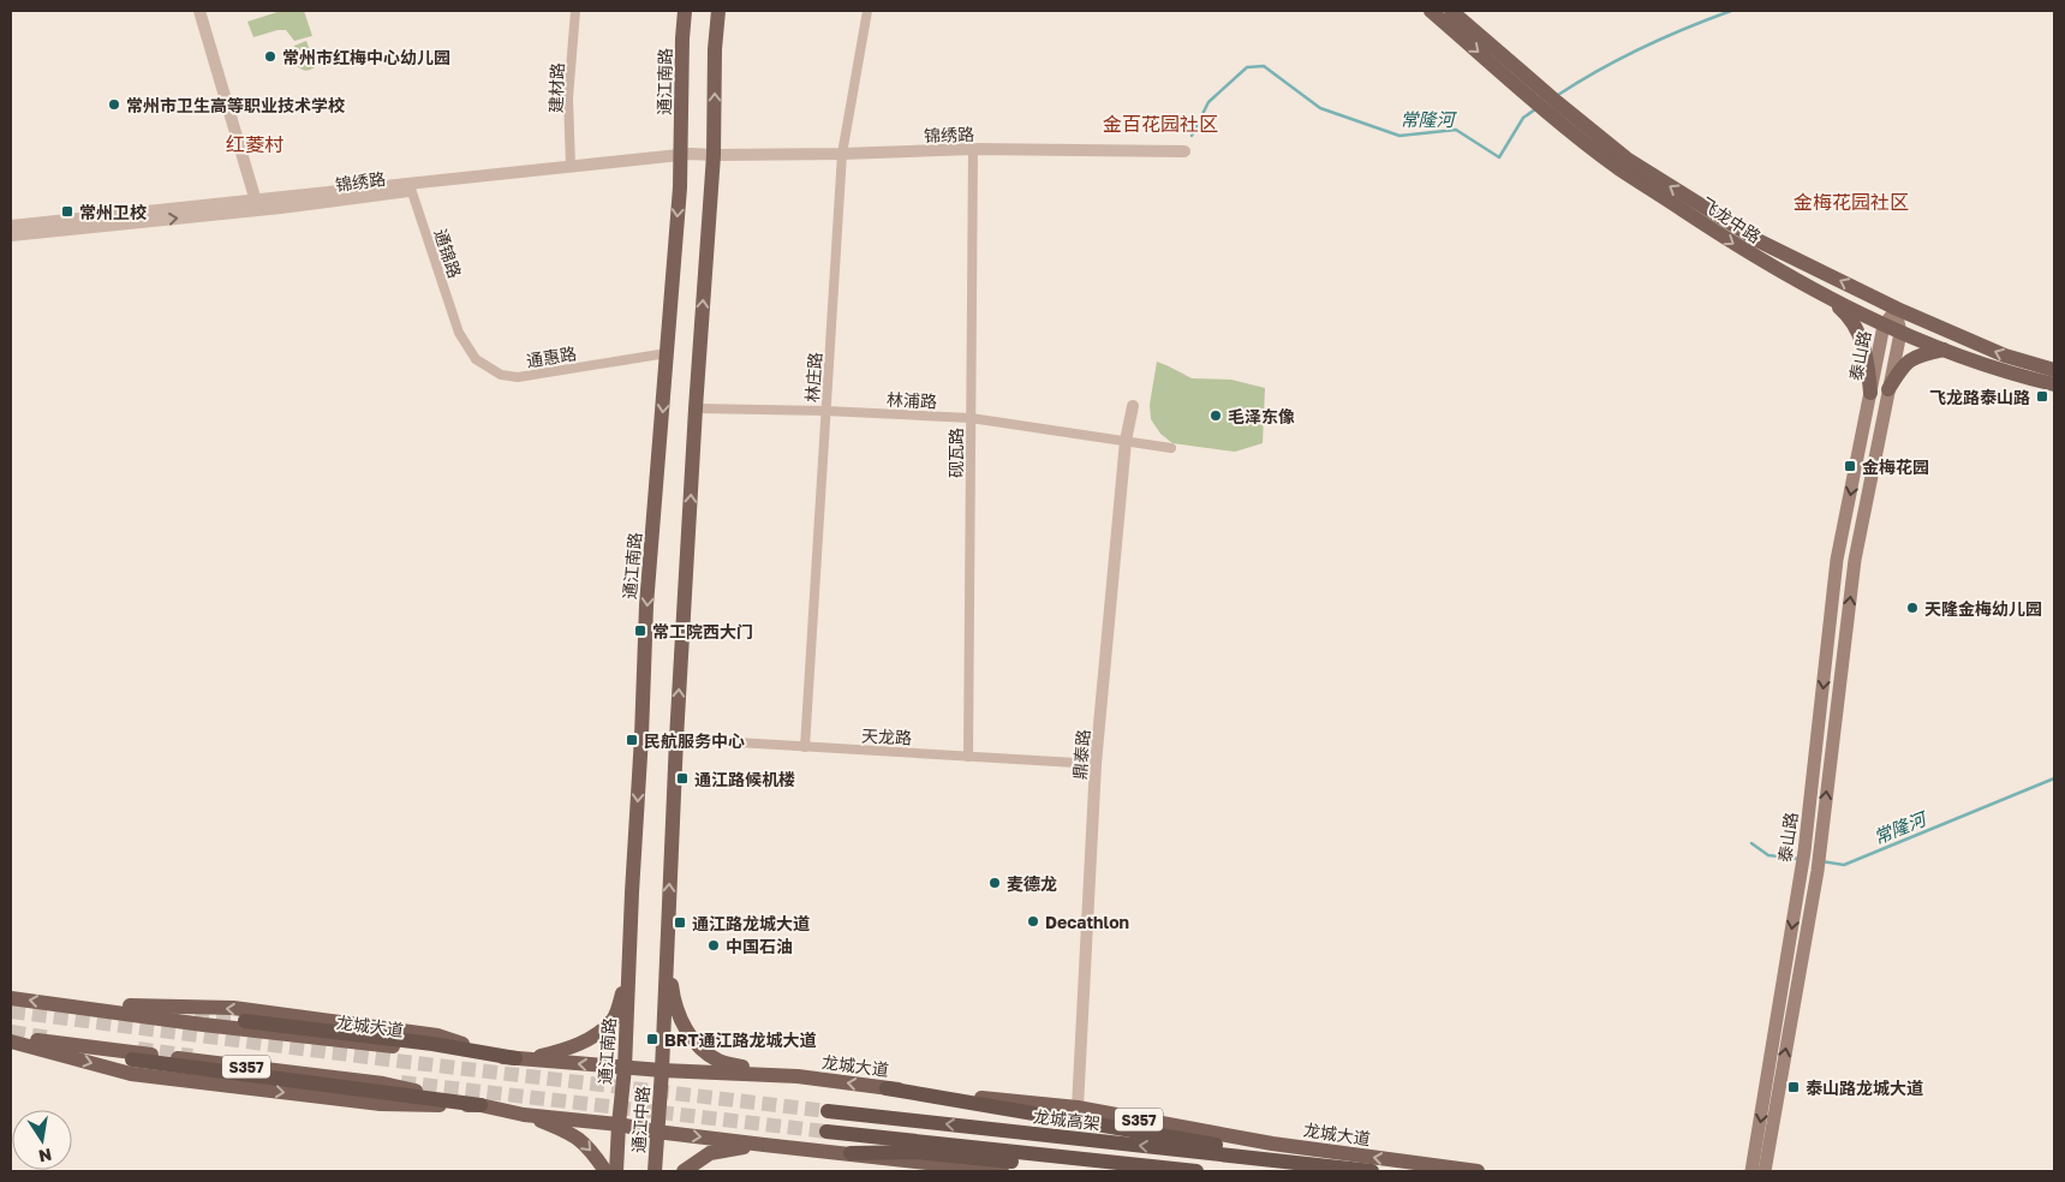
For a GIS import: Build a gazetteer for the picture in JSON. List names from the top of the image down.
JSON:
{
  "streets": {
    "highway": ["龙城高架"],
    "main road": [
      "通江南路",
      "飞龙中路",
      "泰山路",
      "龙城大道",
      "S357",
      "通江中路"
    ],
    "street": [
      "建材路",
      "锦绣路",
      "通锦路",
      "通惠路",
      "林庄路",
      "林浦路",
      "砚瓦路",
      "天龙路",
      "鼎泰路"
    ]
  },
  "crossings": [
    ["通江南路", "锦绣路"],
    ["通江南路", "通惠路"],
    ["通江南路", "龙城大道"],
    ["通江南路", "S357"],
    ["通江南路", "通江中路"],
    ["建材路", "锦绣路"],
    ["锦绣路", "通锦路"],
    ["锦绣路", "林庄路"],
    ["锦绣路", "砚瓦路"],
    ["飞龙中路", "泰山路"],
    ["通锦路", "通惠路"],
    ["林庄路", "林浦路"],
    ["林庄路", "天龙路"],
    ["林浦路", "砚瓦路"],
    ["林浦路", "鼎泰路"],
    ["砚瓦路", "天龙路"],
    ["天龙路", "鼎泰路"],
    ["鼎泰路", "龙城大道"],
    ["龙城大道", "通江中路"],
    ["S357", "通江中路"]
  ],
  "districts": ["金百花园社区", "红菱村", "金梅花园社区"],
  "water": ["常隆河"],
  "places": {
    "other": [
      "常州市红梅中心幼儿园",
      "常州市卫生高等职业技术学校",
      "毛泽东像",
      "天隆金梅幼儿园",
      "麦德龙",
      "Decathlon",
      "中国石油"
    ],
    "transit": [
      "常州卫校",
      "飞龙路泰山路",
      "金梅花园",
      "常工院西大门",
      "民航服务中心",
      "通江路候机楼",
      "通江路龙城大道",
      "BRT通江路龙城大道",
      "泰山路龙城大道"
    ]
  },
  "north": "bottom"
}
